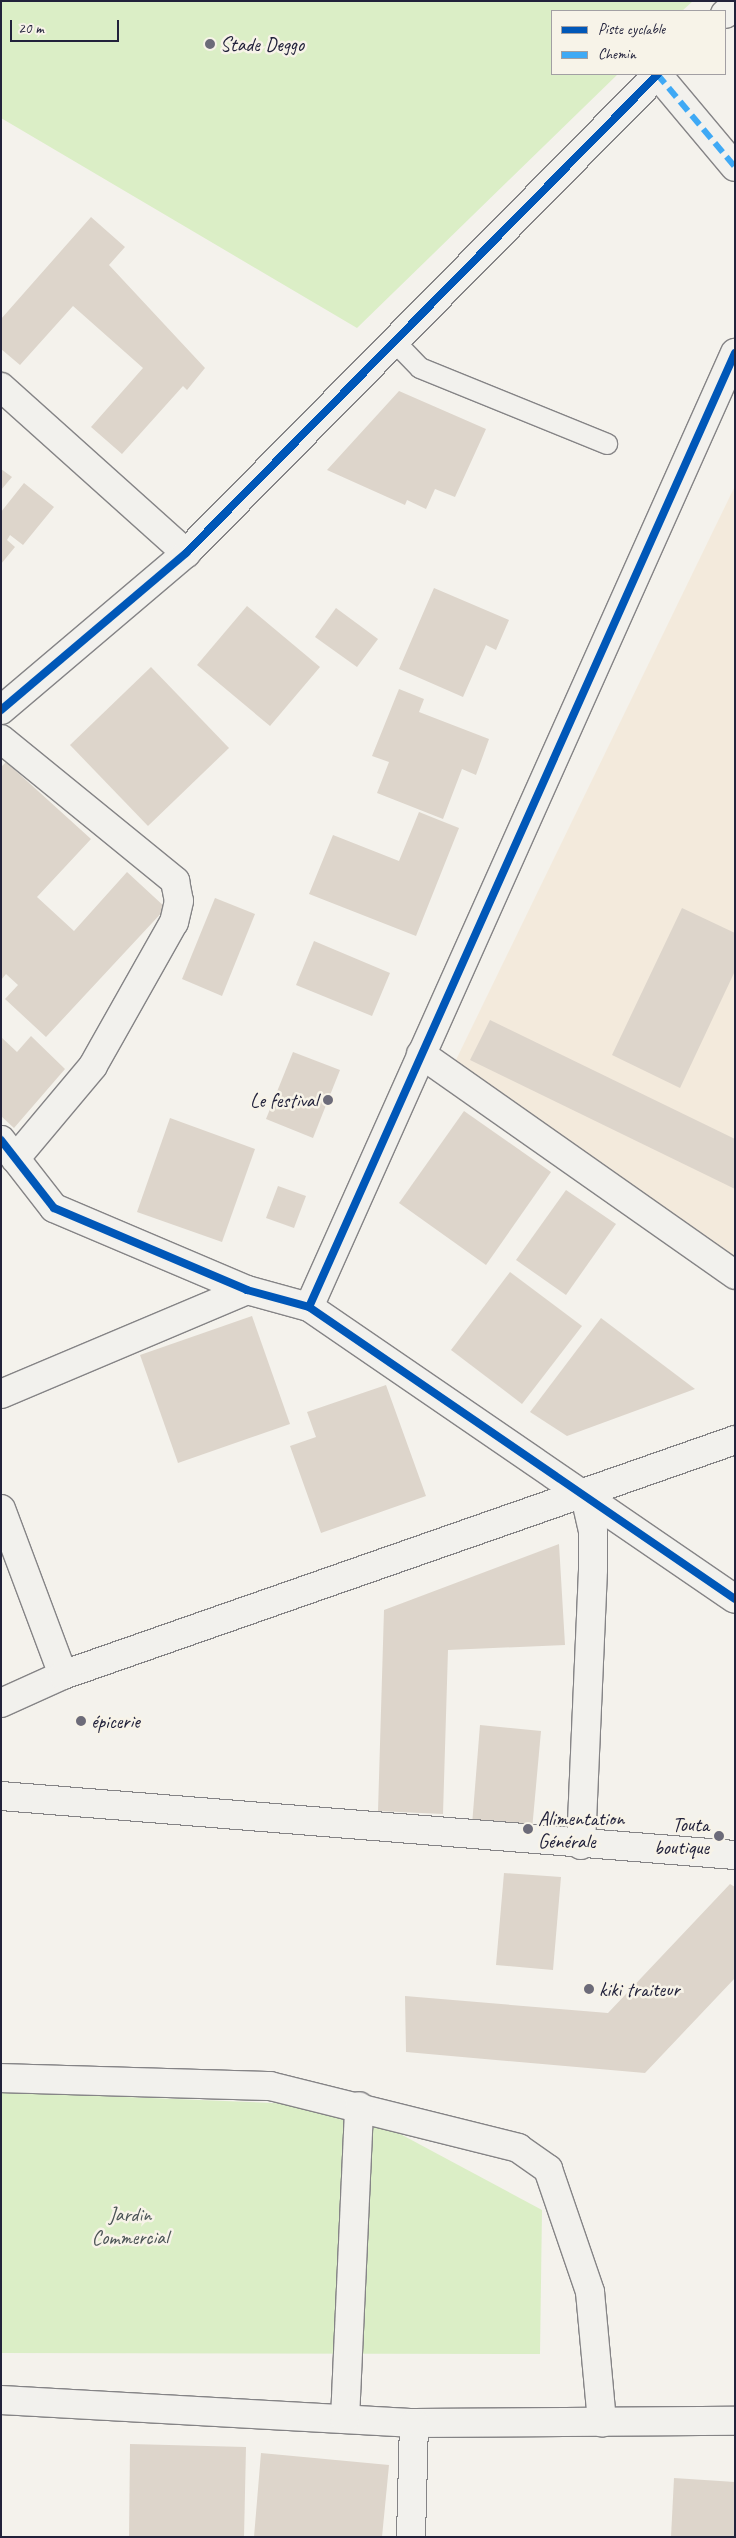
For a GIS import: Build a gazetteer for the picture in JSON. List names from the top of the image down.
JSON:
{
  "parks": ["Jardin Commercial"],
  "places": [
    "Stade Deggo",
    "Le festival",
    "épicerie",
    "Alimentation Générale",
    "Touta boutique",
    "kiki traiteur"
  ],
  "legend": ["Piste cyclable", "Chemin"],
  "scale_bar": "20 m"
}
